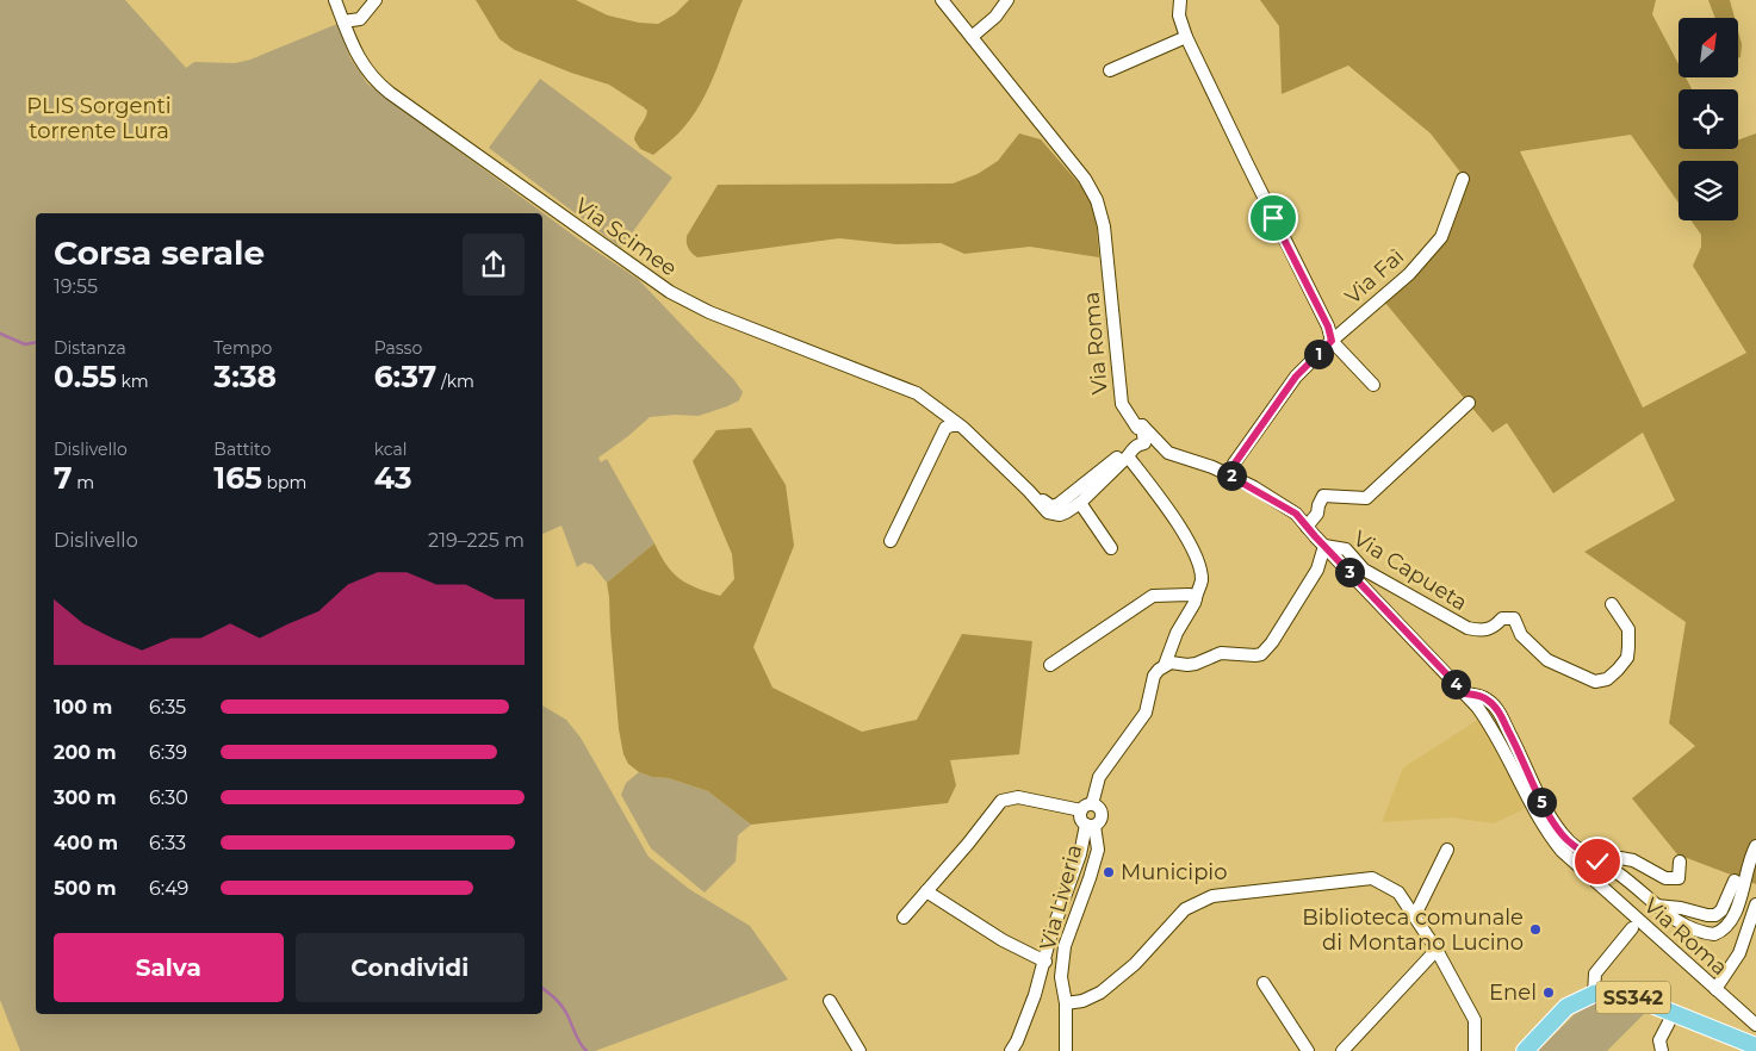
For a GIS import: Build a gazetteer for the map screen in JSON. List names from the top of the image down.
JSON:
{
  "streets": {
    "main road": ["SS342"],
    "street": [
      "Via Scimee",
      "Via Faì",
      "Via Roma",
      "Via Capueta",
      "Via Liveria"
    ]
  },
  "crossings": [
    ["Via Faì", "Via Roma"],
    ["Via Roma", "Via Capueta"]
  ],
  "parks": ["PLIS Sorgenti torrente Lura"],
  "places": ["Municipio", "Biblioteca comunale di Montano Lucino", "Enel"],
  "north": "top right",
  "page": {
    "heading": ["Corsa serale", "19:55"],
    "stats": [
      ["Distanza", "0.55 km"],
      ["Tempo", "3:38"],
      ["Passo", "6:37 /km"],
      ["Dislivello", "7 m"],
      ["Battito", "165 bpm"],
      ["kcal", "43"]
    ],
    "pins": [
      "1",
      "2",
      "3",
      "4",
      "5"
    ],
    "chart": ["Dislivello", "219–225 m"],
    "list": [
      {
        "name": "100 m",
        "note": "6:35"
      },
      {
        "name": "200 m",
        "note": "6:39"
      },
      {
        "name": "300 m",
        "note": "6:30"
      },
      {
        "name": "400 m",
        "note": "6:33"
      },
      {
        "name": "500 m",
        "note": "6:49"
      }
    ],
    "buttons": ["Salva", "Condividi"]
  }
}
